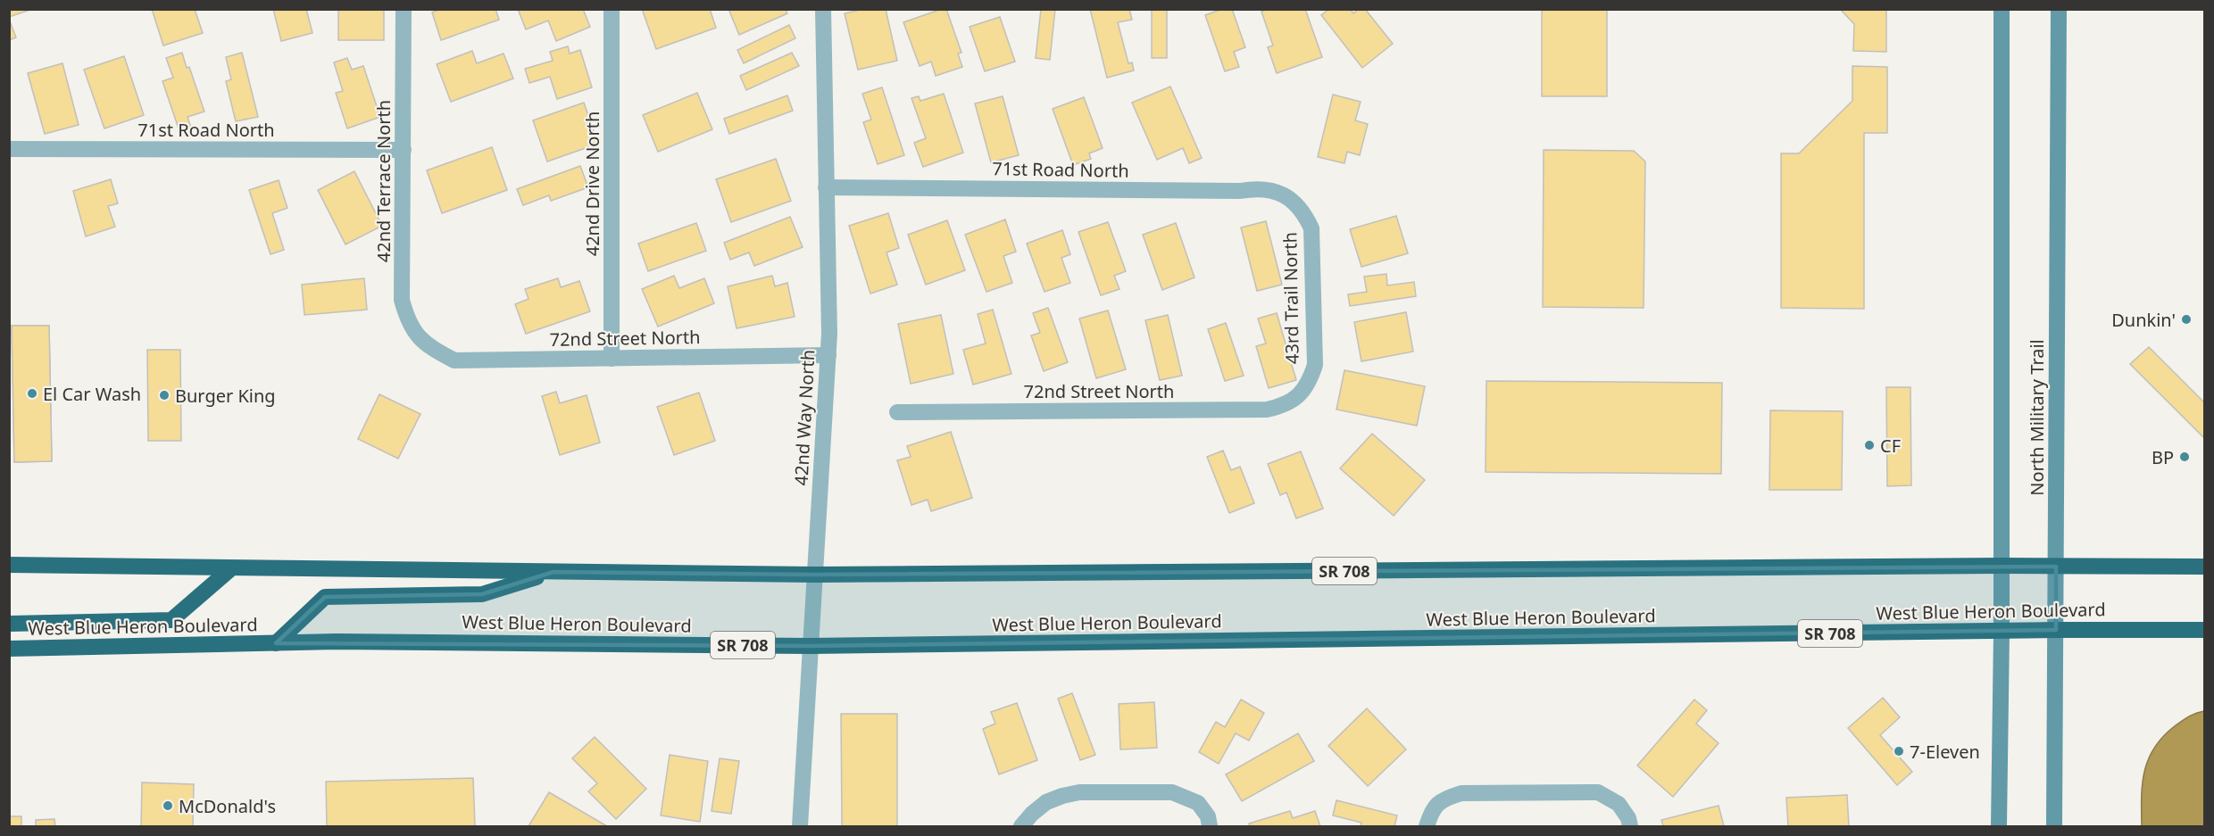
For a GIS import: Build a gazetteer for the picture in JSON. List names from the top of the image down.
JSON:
{
  "streets": {
    "highway": ["SR 708", "West Blue Heron Boulevard"],
    "main road": ["North Military Trail"],
    "street": [
      "71st Road North",
      "42nd Terrace North",
      "42nd Drive North",
      "43rd Trail North",
      "72nd Street North",
      "42nd Way North"
    ]
  },
  "crossings": [
    ["71st Road North", "42nd Terrace North"],
    ["71st Road North", "43rd Trail North"],
    ["71st Road North", "42nd Way North"],
    ["42nd Terrace North", "72nd Street North"],
    ["42nd Drive North", "72nd Street North"],
    ["43rd Trail North", "72nd Street North"],
    ["72nd Street North", "42nd Way North"],
    ["42nd Way North", "SR 708"],
    ["42nd Way North", "West Blue Heron Boulevard"],
    ["North Military Trail", "SR 708"],
    ["North Military Trail", "West Blue Heron Boulevard"]
  ],
  "places": [
    "Dunkin'",
    "El Car Wash",
    "Burger King",
    "CF",
    "BP",
    "7-Eleven",
    "McDonald's"
  ]
}
